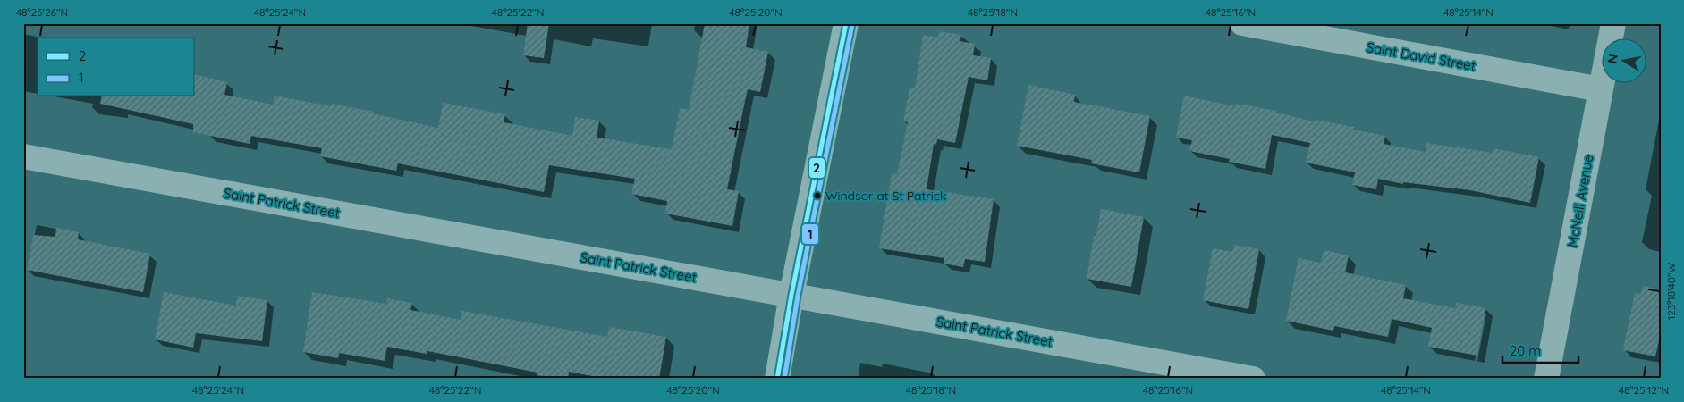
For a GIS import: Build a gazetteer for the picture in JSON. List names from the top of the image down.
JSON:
{
  "streets": {
    "street": ["Saint David Street", "McNeill Avenue", "Saint Patrick Street"]
  },
  "crossings": [
    ["Saint David Street", "McNeill Avenue"]
  ],
  "places": ["Windsor at St Patrick"],
  "lines": ["transit line 2", "transit line 1"],
  "legend": ["2", "1"],
  "scale_bar": "20 m",
  "north": "left",
  "coordinates": [
    "48°25'26\"N",
    "48°25'24\"N",
    "48°25'22\"N",
    "48°25'20\"N",
    "48°25'18\"N",
    "48°25'16\"N",
    "48°25'14\"N",
    "123°18'40\"W",
    "48°25'12\"N"
  ]
}
